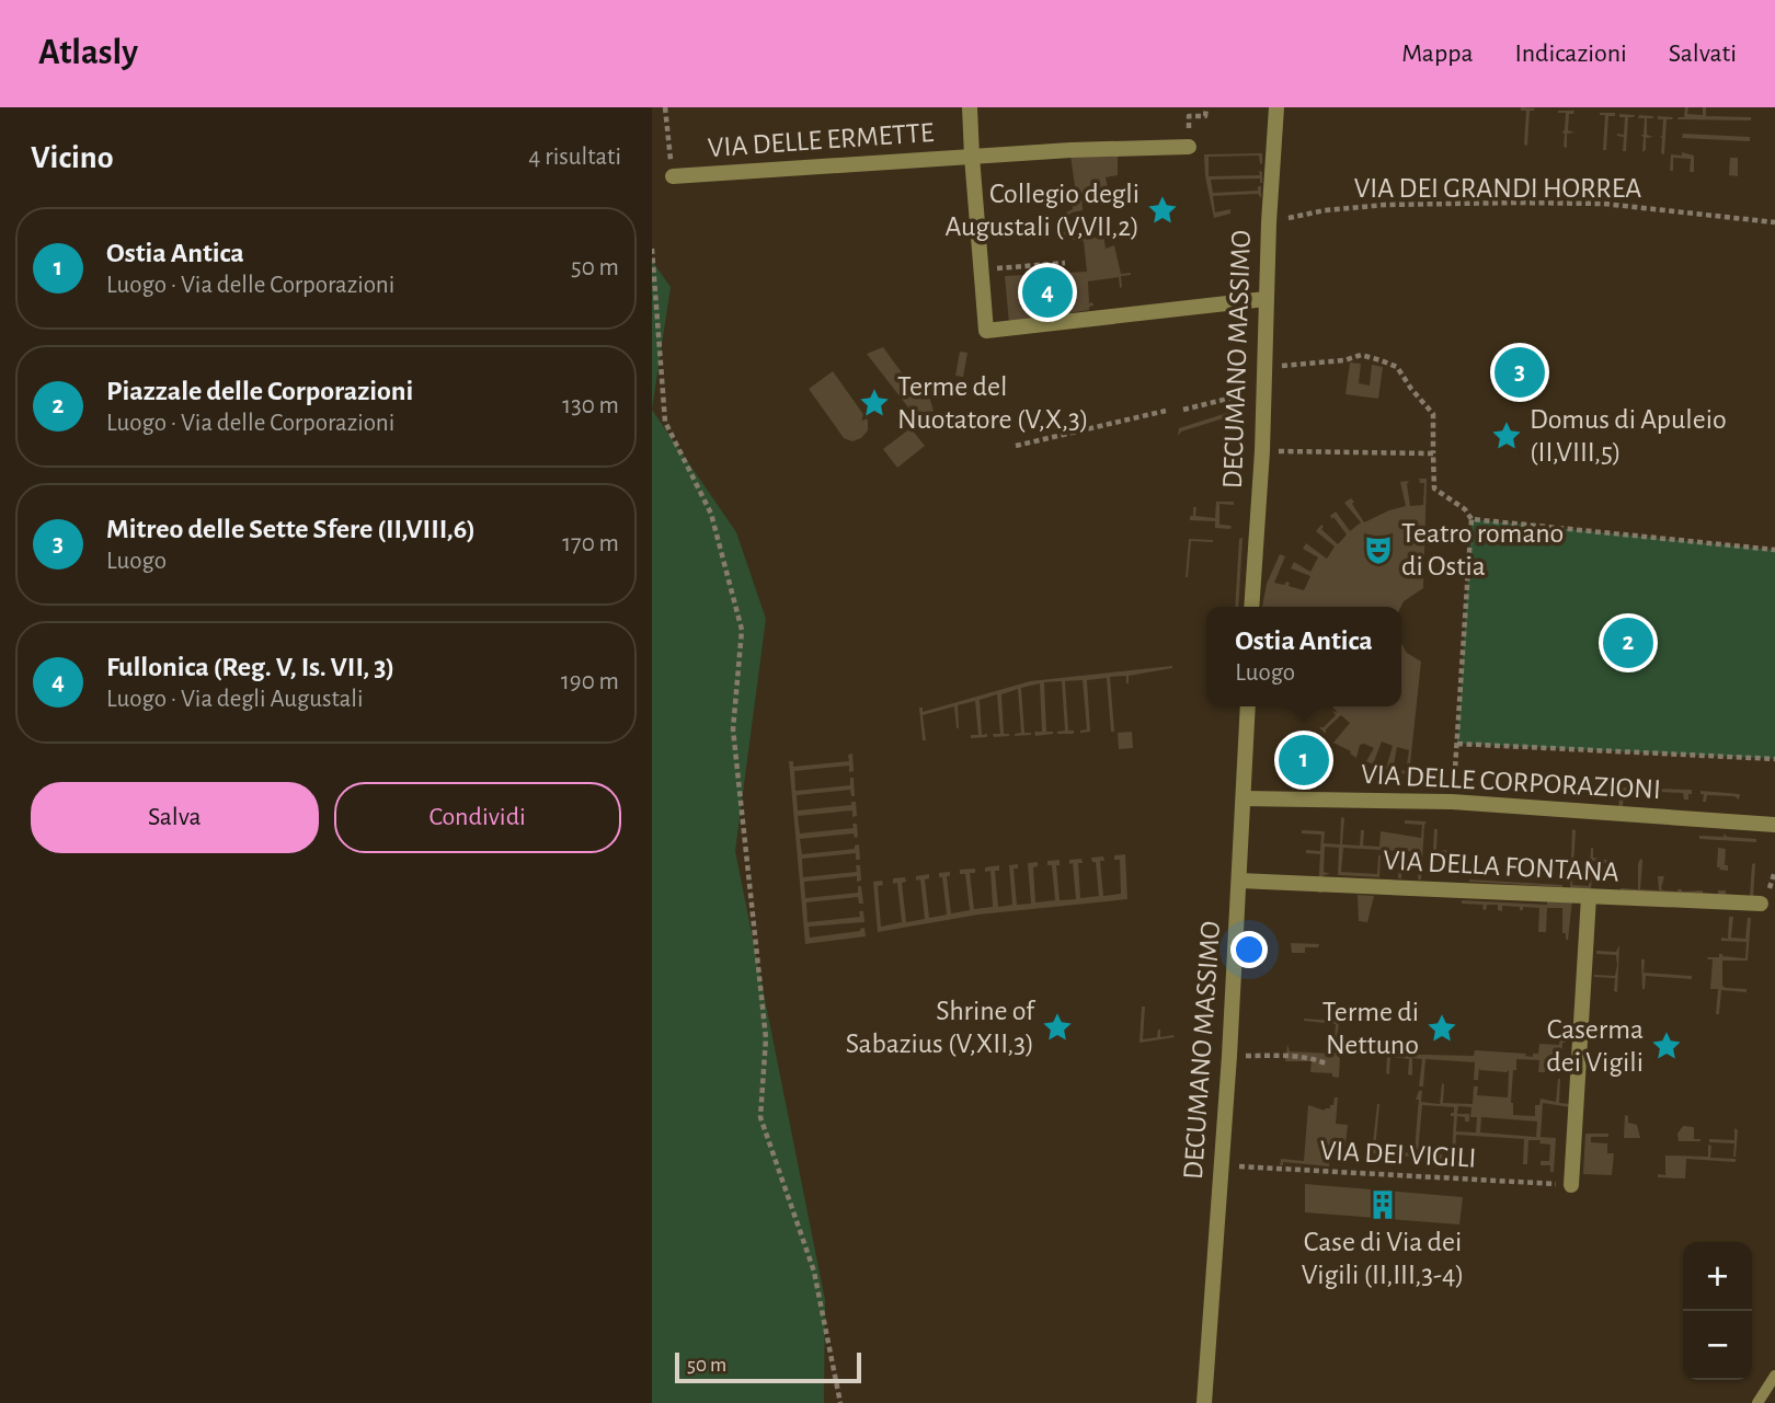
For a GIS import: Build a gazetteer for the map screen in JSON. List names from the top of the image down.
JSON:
{
  "streets": {
    "street": [
      "VIA DELLE ERMETTE",
      "DECUMANO MASSIMO",
      "VIA DELLE CORPORAZIONI",
      "VIA DELLA FONTANA"
    ],
    "path": ["VIA DEI GRANDI HORREA", "VIA DEI VIGILI"]
  },
  "crossings": [
    ["VIA DEI GRANDI HORREA", "DECUMANO MASSIMO"],
    ["DECUMANO MASSIMO", "VIA DELLE CORPORAZIONI"],
    ["DECUMANO MASSIMO", "VIA DELLA FONTANA"],
    ["DECUMANO MASSIMO", "VIA DEI VIGILI"]
  ],
  "places": {
    "place": [
      "Collegio degli Augustali (V,VII,2)",
      "Terme del Nuotatore (V,X,3)",
      "Domus di Apuleio (II,VIII,5)",
      "Shrine of Sabazius (V,XII,3)",
      "Terme di Nettuno",
      "Caserma dei Vigili"
    ],
    "theatre": ["Teatro romano di Ostia"],
    "building": ["Case di Via dei Vigili (II,III,3-4)"]
  },
  "scale_bar": "50 m",
  "page": {
    "header": "Atlasly",
    "nav": ["Mappa", "Indicazioni", "Salvati"],
    "heading": ["Vicino", "4 risultati"],
    "list": [
      {
        "mark": "1",
        "name": "Ostia Antica",
        "note": "Luogo · Via delle Corporazioni",
        "value": "50 m"
      },
      {
        "mark": "2",
        "name": "Piazzale delle Corporazioni",
        "note": "Luogo · Via delle Corporazioni",
        "value": "130 m"
      },
      {
        "mark": "3",
        "name": "Mitreo delle Sette Sfere (II,VIII,6)",
        "note": "Luogo",
        "value": "170 m"
      },
      {
        "mark": "4",
        "name": "Fullonica (Reg. V, Is. VII, 3)",
        "note": "Luogo · Via degli Augustali",
        "value": "190 m"
      }
    ],
    "pins": [
      "4",
      "3",
      "2",
      "1"
    ],
    "popup": ["Ostia Antica", "Luogo"],
    "buttons": ["Salva", "Condividi"],
    "map_buttons": ["+", "−"],
    "scale": "50 m"
  }
}
